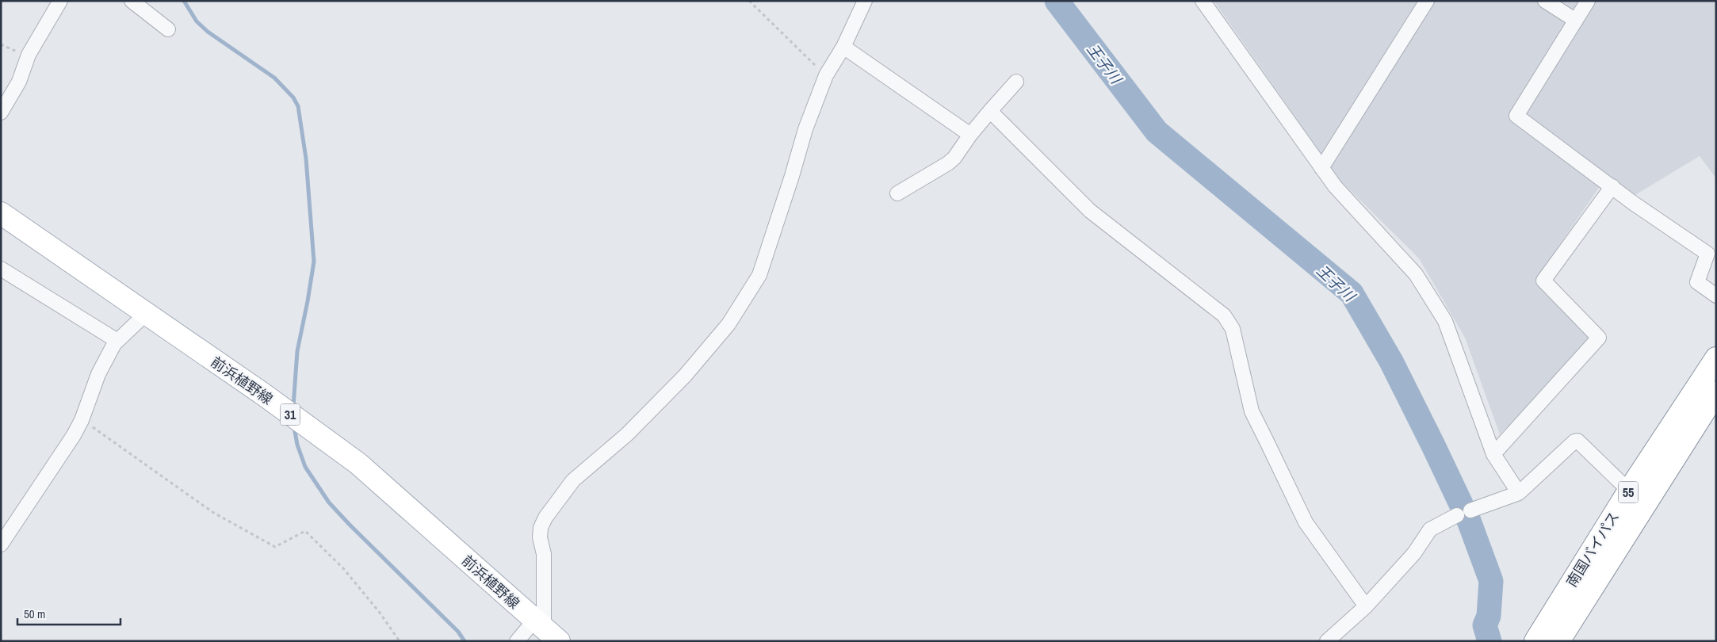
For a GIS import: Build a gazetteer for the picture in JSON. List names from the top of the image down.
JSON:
{
  "streets": {
    "main road": [
      "前浜植野線",
      "31",
      "55",
      "南国バイパス"
    ]
  },
  "water": ["王子川"],
  "scale_bar": "50 m"
}
